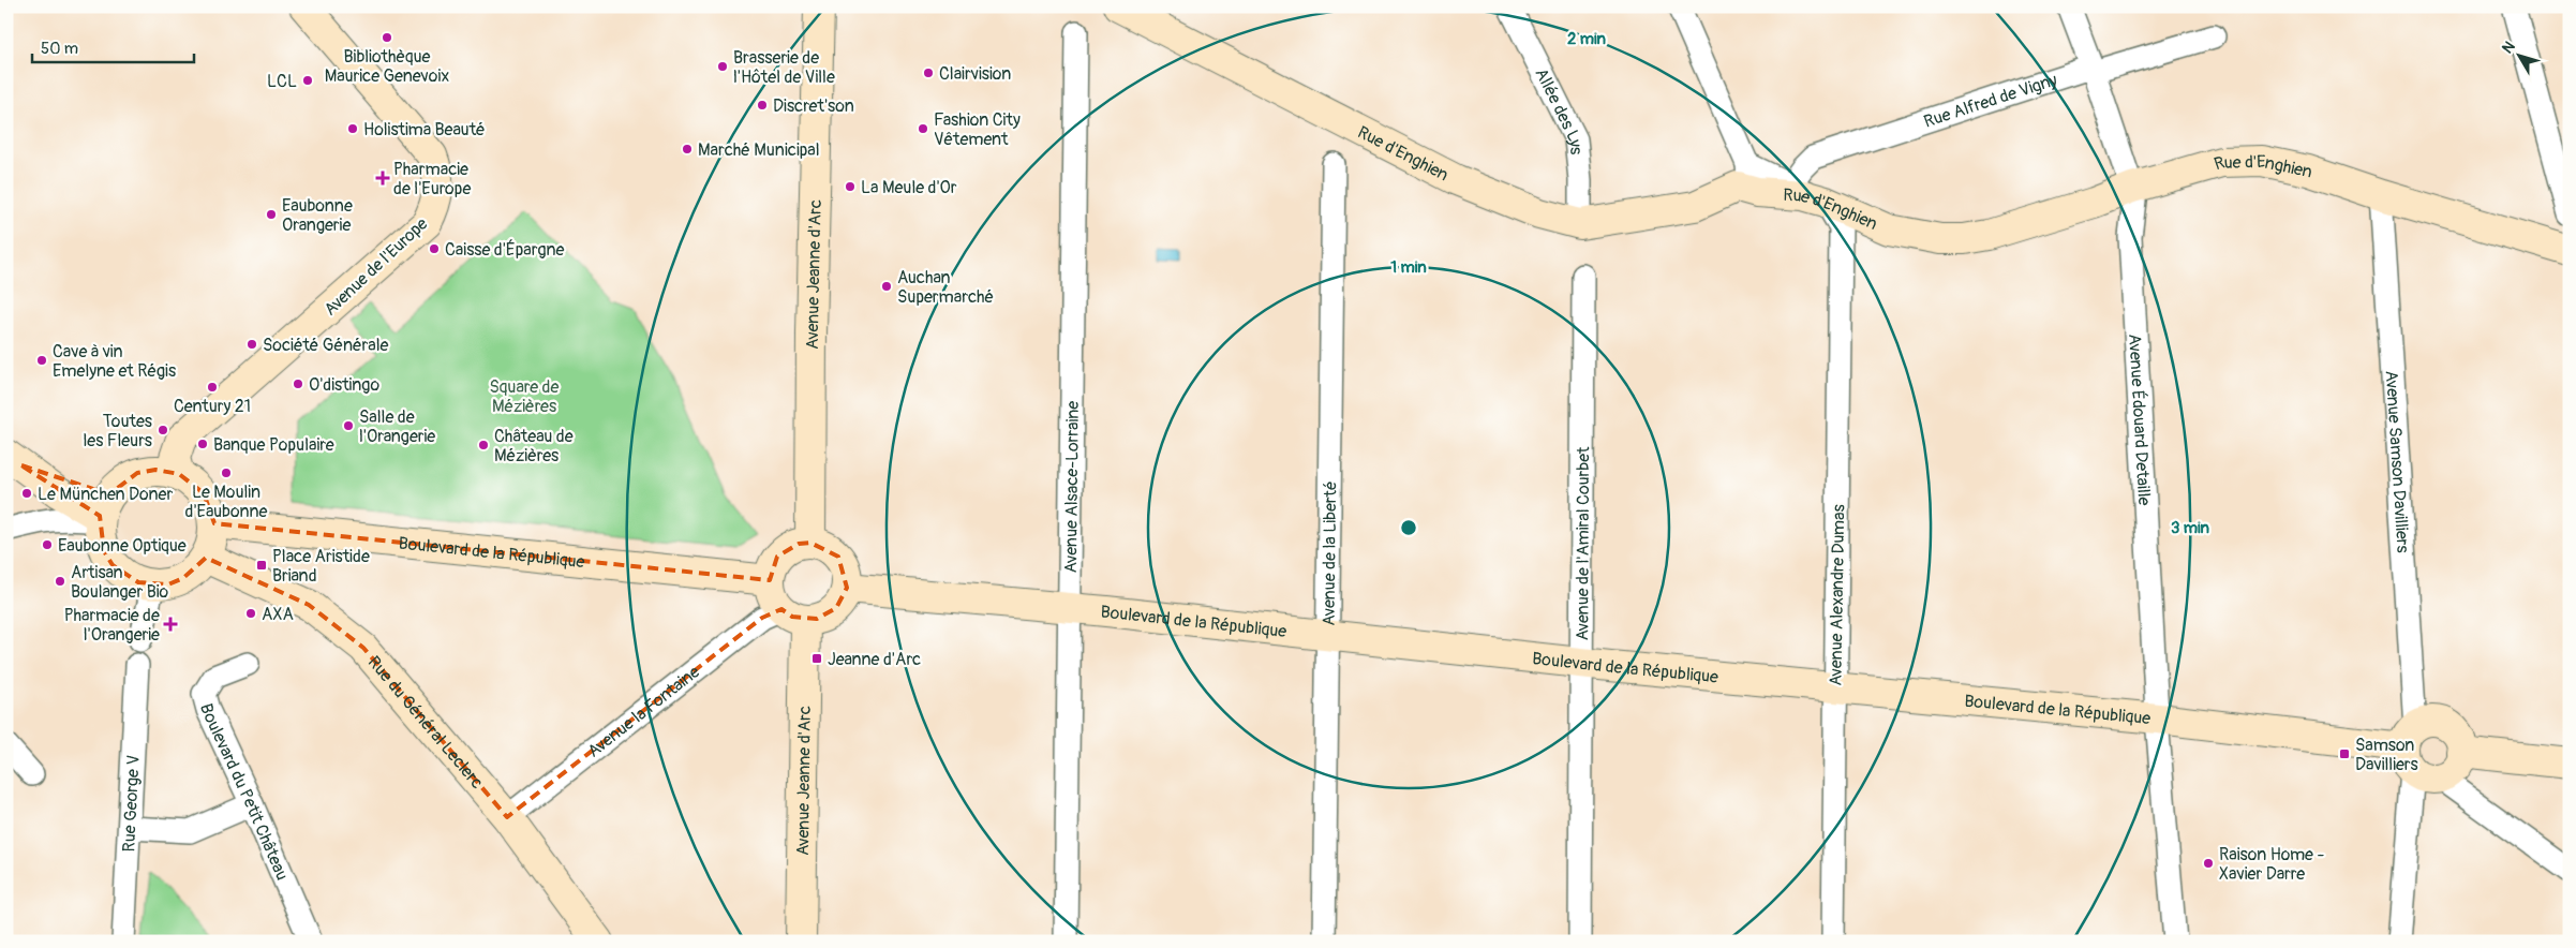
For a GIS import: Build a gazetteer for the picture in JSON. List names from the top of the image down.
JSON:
{
  "streets": {
    "street": [
      "Rue Alfred de Vigny",
      "Allée des Lys",
      "Rue d'Enghien",
      "Avenue de l'Europe",
      "Avenue Jeanne d'Arc",
      "Avenue Édouard Detaille",
      "Avenue Samson Davilliers",
      "Avenue Alsace-Lorraine",
      "Avenue de l'Amiral Courbet",
      "Boulevard de la République",
      "Avenue de la Liberté",
      "Avenue Alexandre Dumas",
      "Avenue la Fontaine",
      "Rue du Général Leclerc",
      "Boulevard du Petit Château",
      "Rue George V"
    ]
  },
  "crossings": [
    ["Rue Alfred de Vigny", "Rue d'Enghien"],
    ["Rue Alfred de Vigny", "Avenue Édouard Detaille"],
    ["Allée des Lys", "Rue d'Enghien"],
    ["Rue d'Enghien", "Avenue Édouard Detaille"],
    ["Rue d'Enghien", "Avenue Samson Davilliers"],
    ["Rue d'Enghien", "Avenue Alexandre Dumas"],
    ["Avenue de l'Europe", "Boulevard de la République"],
    ["Avenue de l'Europe", "Rue du Général Leclerc"],
    ["Avenue Jeanne d'Arc", "Boulevard de la République"],
    ["Avenue Jeanne d'Arc", "Avenue la Fontaine"],
    ["Avenue Édouard Detaille", "Boulevard de la République"],
    ["Avenue Samson Davilliers", "Boulevard de la République"],
    ["Avenue Alsace-Lorraine", "Boulevard de la République"],
    ["Avenue de l'Amiral Courbet", "Boulevard de la République"],
    ["Boulevard de la République", "Avenue de la Liberté"],
    ["Boulevard de la République", "Avenue Alexandre Dumas"],
    ["Boulevard de la République", "Avenue la Fontaine"],
    ["Boulevard de la République", "Rue du Général Leclerc"],
    ["Avenue la Fontaine", "Rue du Général Leclerc"]
  ],
  "parks": ["Square de Mézières"],
  "places": {
    "other": [
      "Bibliothèque Maurice Genevoix",
      "Brasserie de l'Hôtel de Ville",
      "Clairvision",
      "LCL",
      "Discret'son",
      "Holistima Beauté",
      "Fashion City Vêtement",
      "Marché Municipal",
      "La Meule d'Or",
      "Eaubonne Orangerie",
      "Caisse d'Épargne",
      "Auchan Supermarché",
      "Société Générale",
      "Cave à vin Emelyne et Régis",
      "O'distingo",
      "Century 21",
      "Salle de l'Orangerie",
      "Toutes les Fleurs",
      "Banque Populaire",
      "Château de Mézières",
      "Le Moulin d'Eaubonne",
      "Le München Doner",
      "Eaubonne Optique",
      "Artisan Boulanger Bio",
      "AXA",
      "Raison Home - Xavier Darre"
    ],
    "health": ["Pharmacie de l'Europe", "Pharmacie de l'Orangerie"],
    "transit": ["Place Aristide Briand", "Jeanne d'Arc", "Samson Davilliers"]
  },
  "scale_bar": "50 m",
  "north": "top left",
  "rings": ["2 min", "1 min", "3 min"]
}
